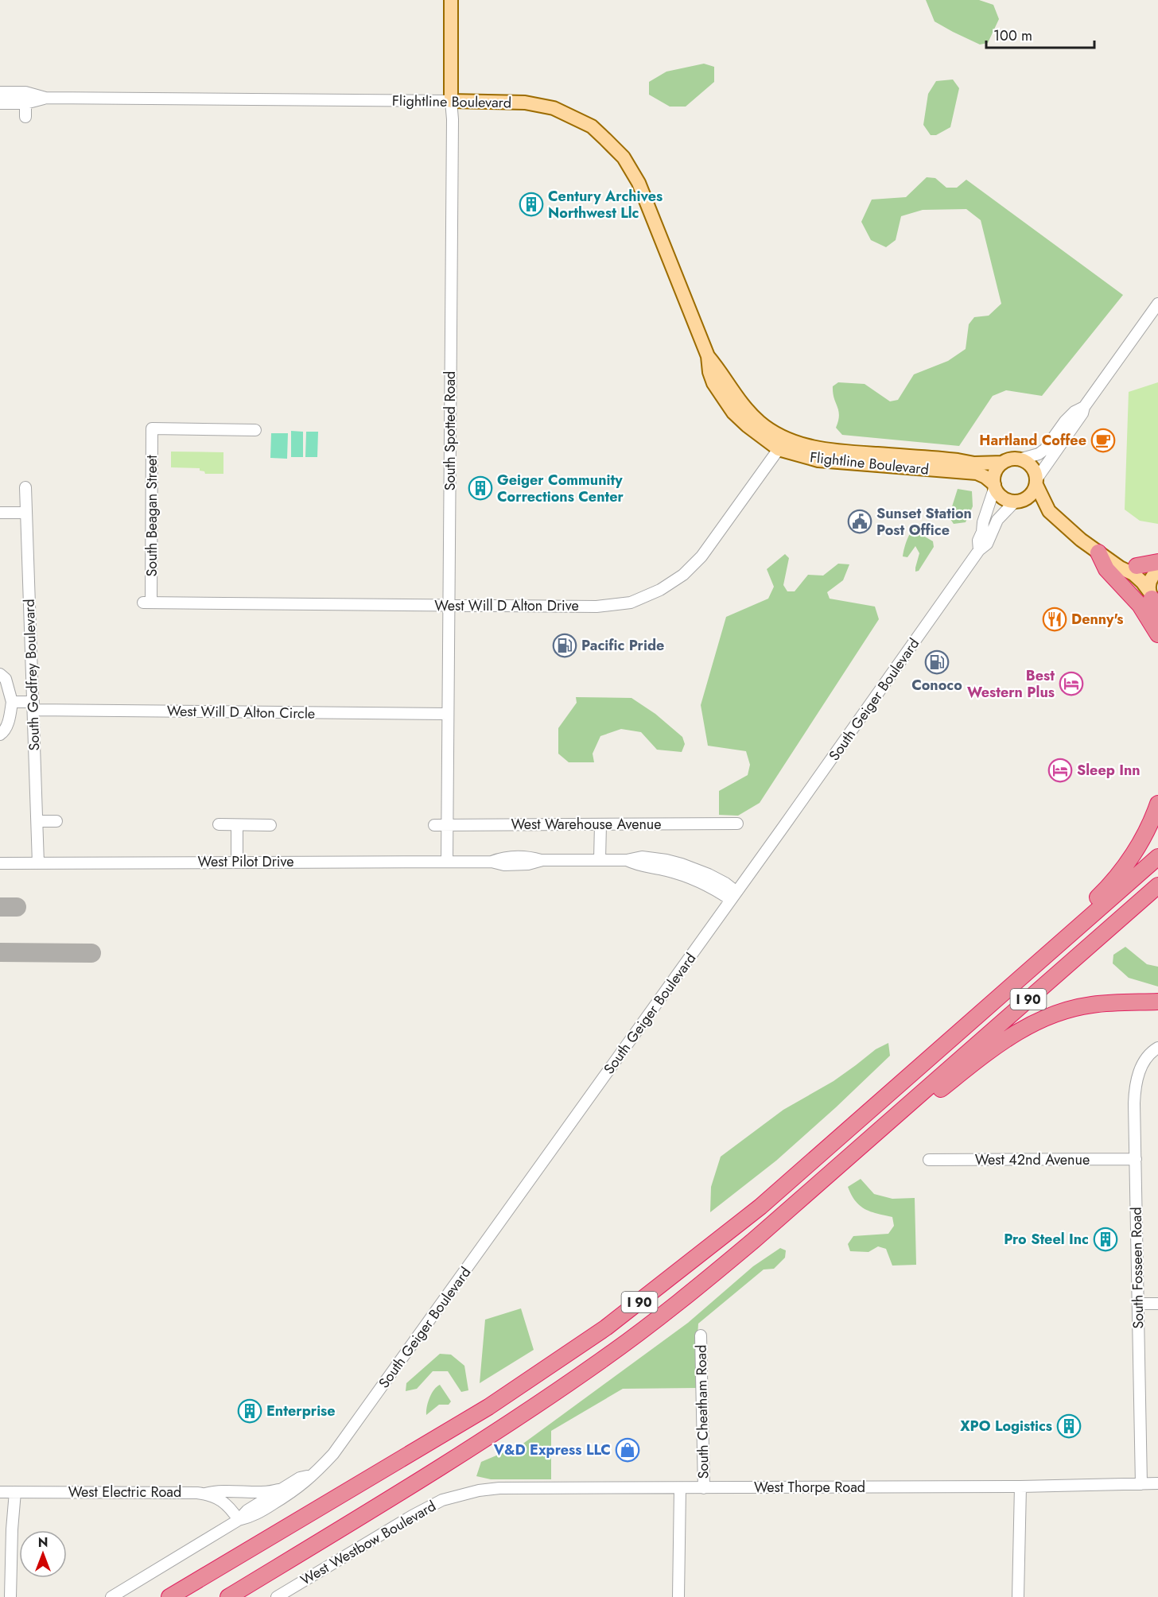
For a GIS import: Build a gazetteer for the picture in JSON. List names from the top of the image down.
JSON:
{
  "streets": {
    "highway": ["I 90"],
    "main road": ["Flightline Boulevard", "South Spotted Road"],
    "street": [
      "South Beagan Street",
      "West Will D Alton Drive",
      "South Godfrey Boulevard",
      "South Geiger Boulevard",
      "West Will D Alton Circle",
      "West Warehouse Avenue",
      "West Pilot Drive",
      "West 42nd Avenue",
      "South Fosseen Road",
      "South Cheatham Road",
      "West Thorpe Road",
      "West Electric Road",
      "West Westbow Boulevard"
    ]
  },
  "crossings": [
    ["Flightline Boulevard", "South Spotted Road"],
    ["Flightline Boulevard", "West Will D Alton Drive"],
    ["Flightline Boulevard", "South Geiger Boulevard"],
    ["South Spotted Road", "West Will D Alton Drive"],
    ["South Spotted Road", "West Will D Alton Circle"],
    ["South Spotted Road", "West Warehouse Avenue"],
    ["South Spotted Road", "West Pilot Drive"],
    ["South Beagan Street", "West Will D Alton Drive"],
    ["South Godfrey Boulevard", "West Will D Alton Circle"],
    ["South Godfrey Boulevard", "West Pilot Drive"],
    ["South Geiger Boulevard", "West Pilot Drive"],
    ["South Geiger Boulevard", "West Electric Road"],
    ["West 42nd Avenue", "South Fosseen Road"],
    ["South Fosseen Road", "West Thorpe Road"],
    ["South Cheatham Road", "West Thorpe Road"],
    ["West Thorpe Road", "West Westbow Boulevard"]
  ],
  "places": {
    "building": [
      "Century Archives Northwest Llc",
      "Geiger Community Corrections Center",
      "Pro Steel Inc",
      "Enterprise",
      "XPO Logistics"
    ],
    "cafe": ["Hartland Coffee"],
    "public building": ["Sunset Station Post Office"],
    "restaurant": ["Denny's"],
    "fuel station": ["Pacific Pride", "Conoco"],
    "hotel": ["Best Western Plus", "Sleep Inn"],
    "shop": ["V&D Express LLC"]
  },
  "scale_bar": "100 m",
  "north": "top"
}
